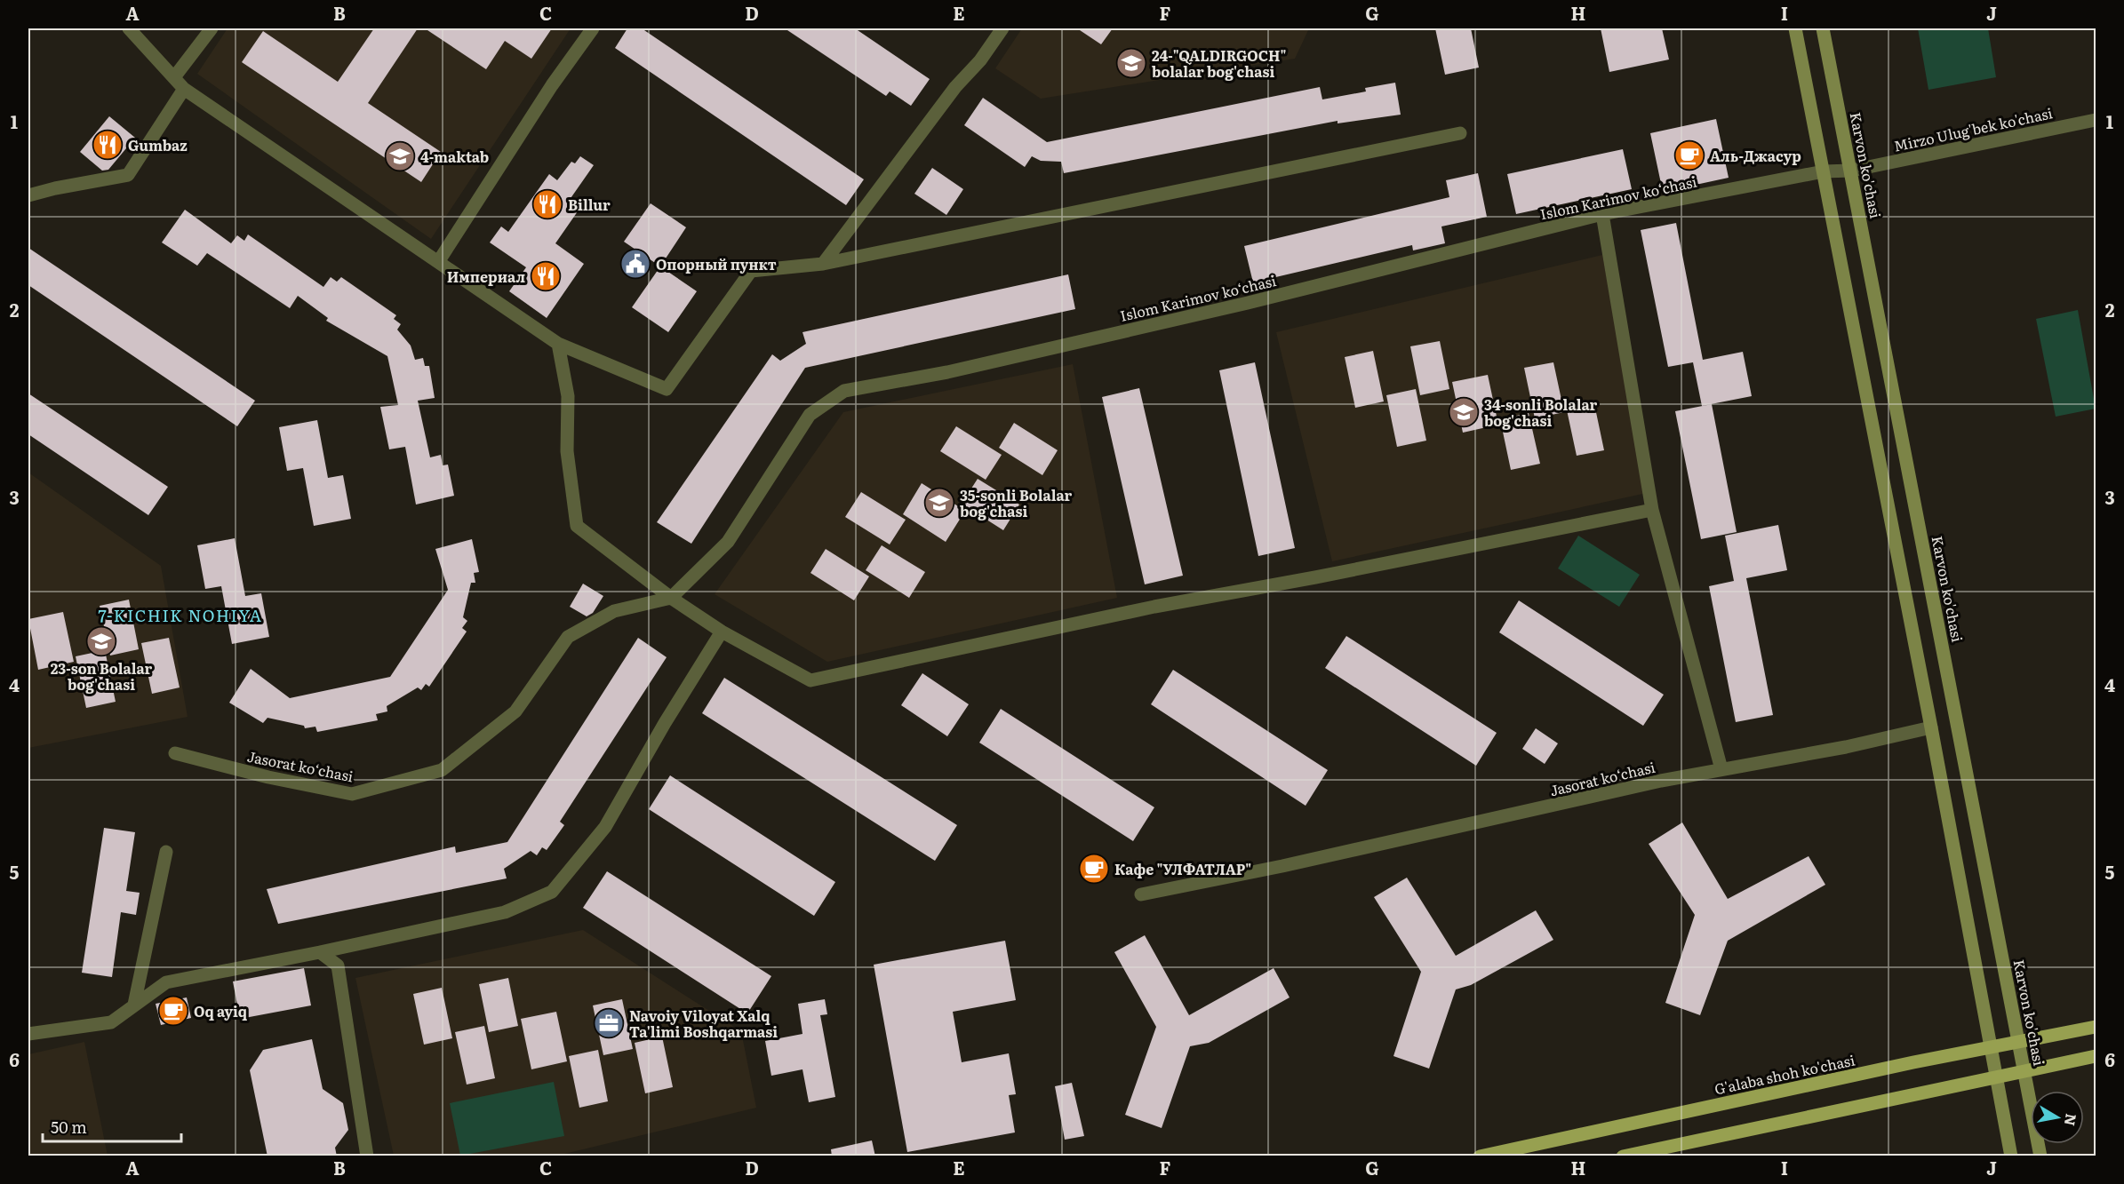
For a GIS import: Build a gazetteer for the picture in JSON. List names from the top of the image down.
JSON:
{
  "streets": {
    "main road": ["Karvon ko'chasi", "G'alaba shoh ko'chasi"],
    "street": ["Mirzo Ulug'bek ko'chasi", "Islom Karimov ko‘chasi", "Jasorat ko‘chasi"]
  },
  "crossings": [
    ["Mirzo Ulug'bek ko'chasi", "Karvon ko'chasi"],
    ["Mirzo Ulug'bek ko'chasi", "Islom Karimov ko‘chasi"],
    ["Karvon ko'chasi", "G'alaba shoh ko'chasi"],
    ["Islom Karimov ko‘chasi", "Jasorat ko‘chasi"]
  ],
  "districts": ["7-KICHIK NOHIYA"],
  "places": {
    "school or university": [
      "24-\"QALDIRGOCH\" bolalar bog'chasi",
      "4-maktab",
      "34-sonli Bolalar bog'chasi",
      "35-sonli Bolalar bog'chasi",
      "23-son Bolalar bog'chasi"
    ],
    "restaurant": ["Gumbaz", "Billur", "Империал"],
    "cafe": ["Аль-Джасур", "Кафе \"УЛФАТЛАР\"", "Oq ayiq"],
    "public building": ["Опорный пункт"],
    "office": ["Navoiy Viloyat Xalq Ta'limi Boshqarmasi"]
  },
  "scale_bar": "50 m",
  "north": "right",
  "grid": {
    "columns": [
      "A",
      "B",
      "C",
      "D",
      "E",
      "F",
      "G",
      "H",
      "I",
      "J"
    ],
    "rows": [
      "1",
      "2",
      "3",
      "4",
      "5",
      "6"
    ]
  }
}
